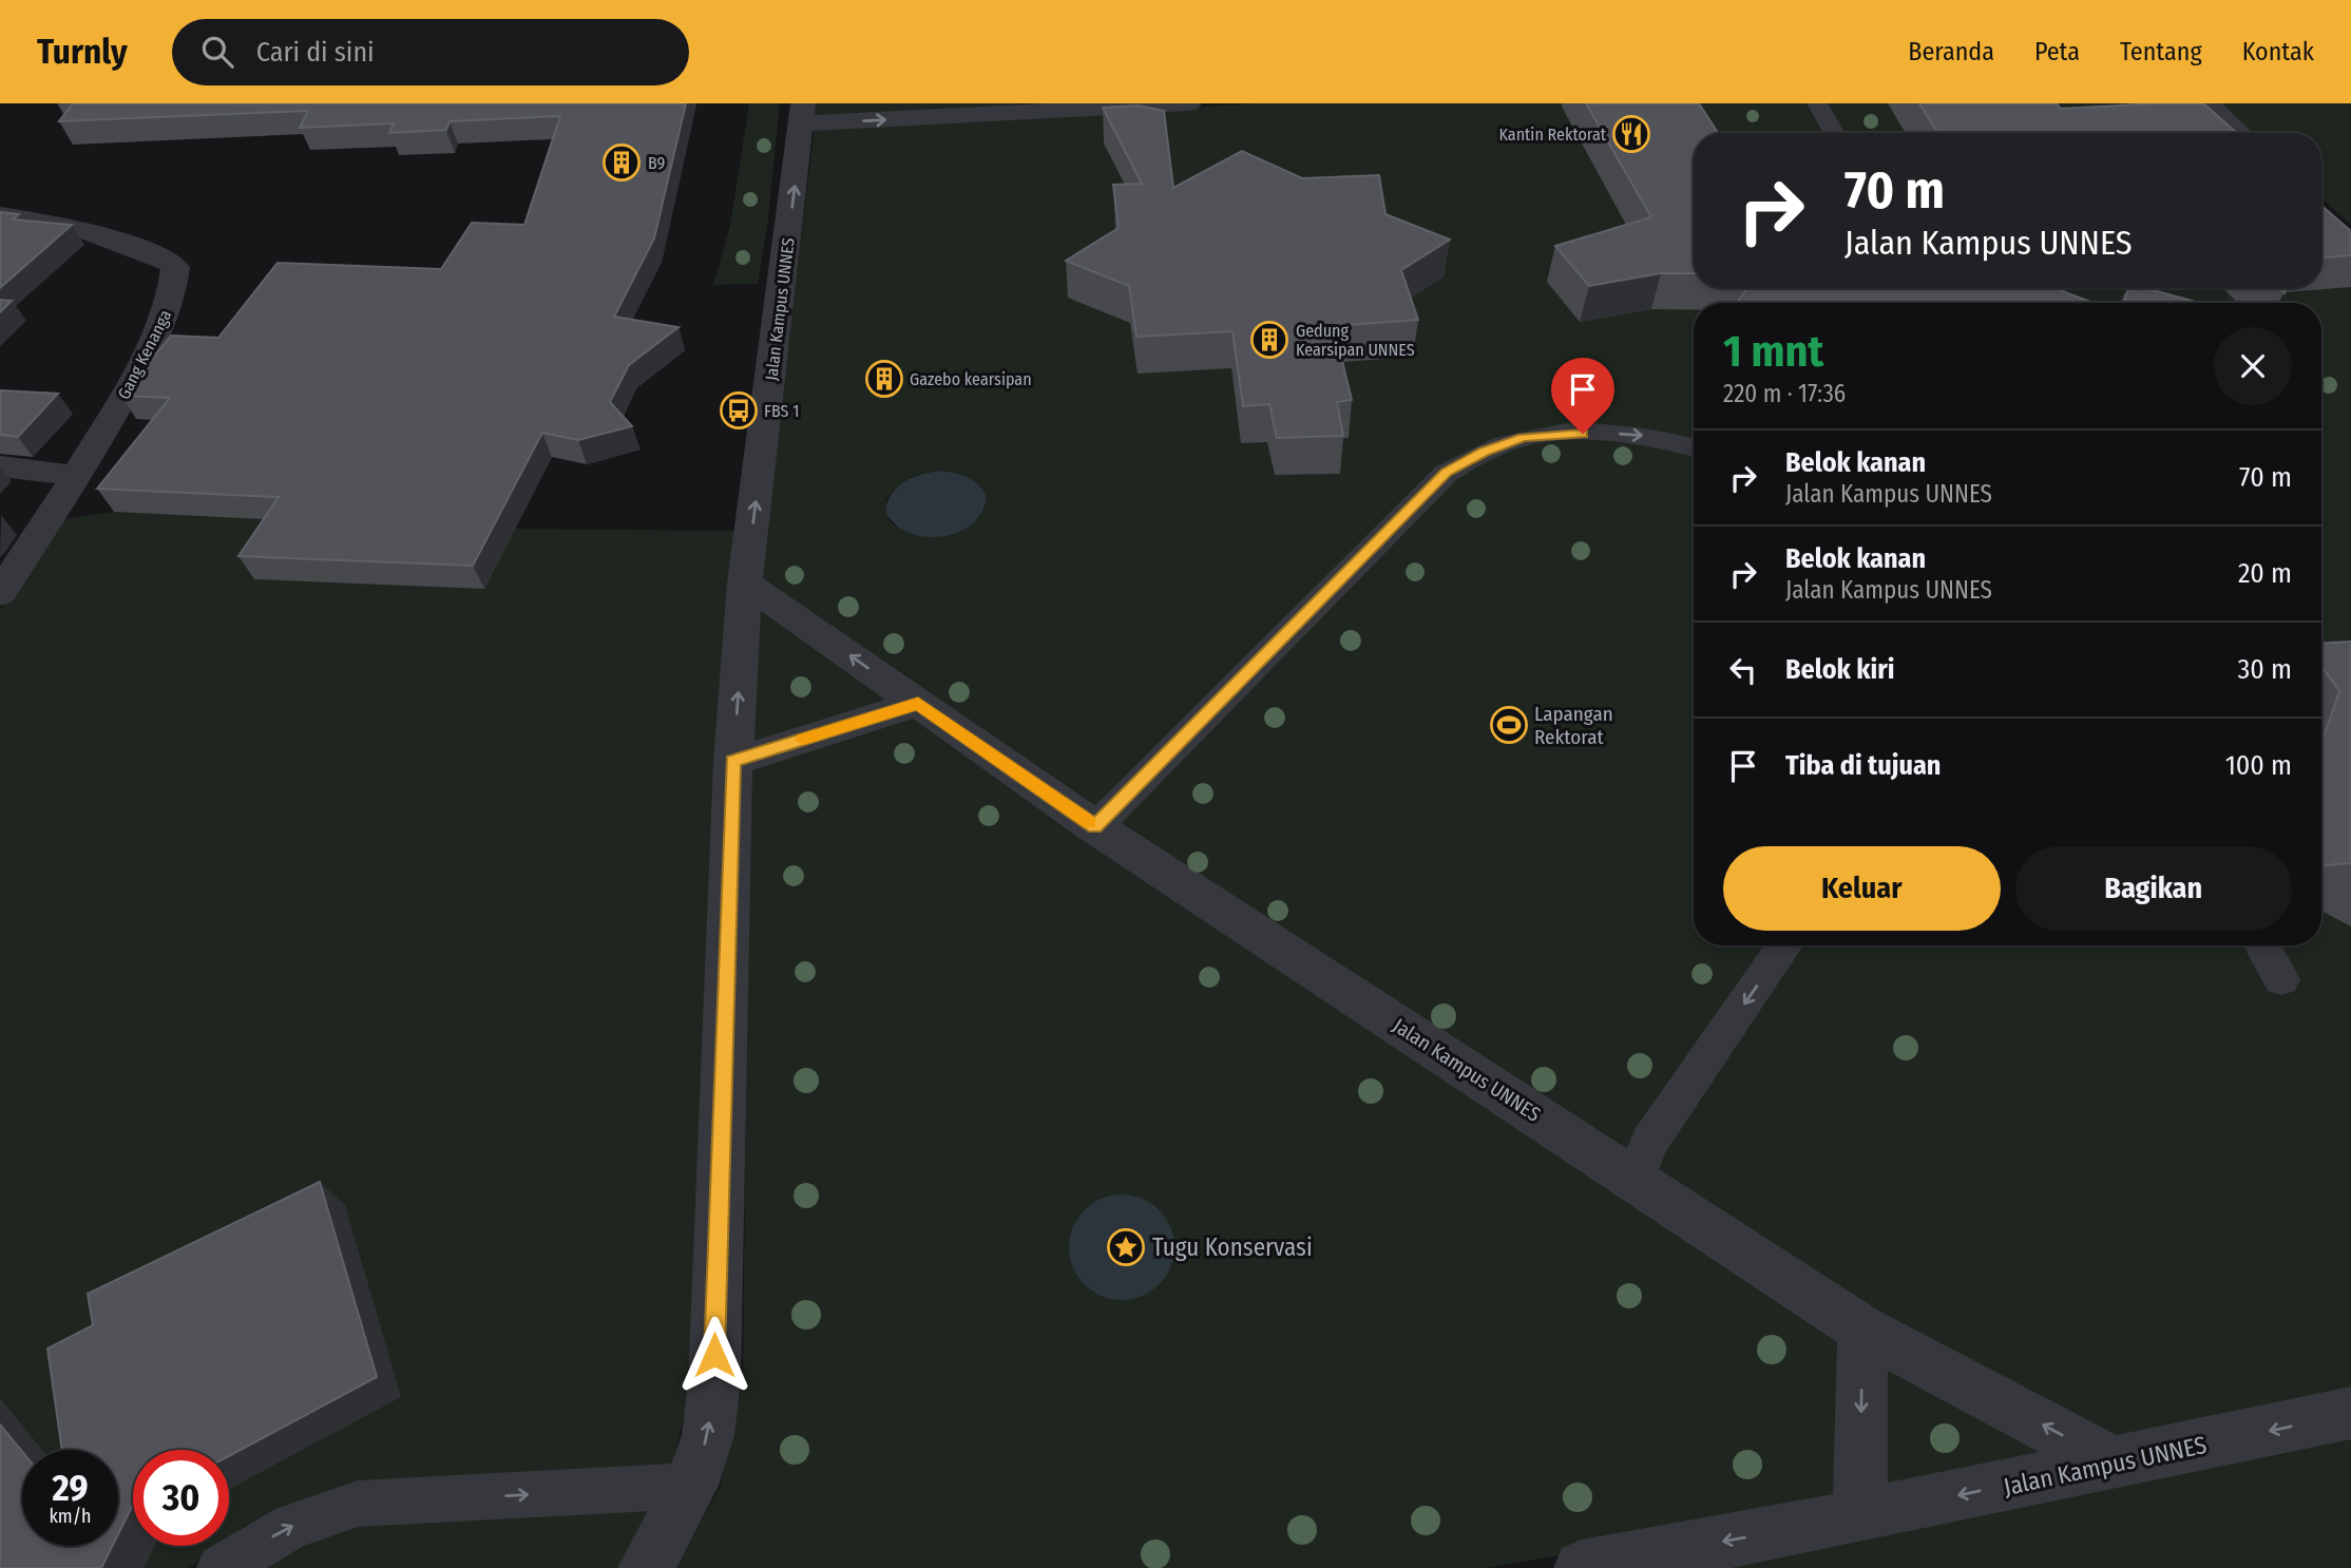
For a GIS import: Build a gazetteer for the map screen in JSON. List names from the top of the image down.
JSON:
{
  "streets": {
    "street": ["Jalan Kampus UNNES", "Gang Kenanga"]
  },
  "places": {
    "restaurant": ["Kantin Rektorat"],
    "building": ["B9", "Gedung Kearsipan UNNES", "Gazebo kearsipan"],
    "bus stop": ["FBS 1"],
    "sports": ["Lapangan Rektorat"],
    "place": ["Tugu Konservasi"]
  },
  "page": {
    "header": "Turnly",
    "search": "Cari di sini",
    "nav": [
      "Beranda",
      "Peta",
      "Tentang",
      "Kontak"
    ],
    "turn": ["70 m", "Jalan Kampus UNNES"],
    "heading": ["1 mnt", "220 m · 17:36"],
    "list": [
      {
        "name": "Belok kanan",
        "note": "Jalan Kampus UNNES",
        "value": "70 m"
      },
      {
        "name": "Belok kanan",
        "note": "Jalan Kampus UNNES",
        "value": "20 m"
      },
      {
        "name": "Belok kiri",
        "value": "30 m"
      },
      {
        "name": "Tiba di tujuan",
        "value": "100 m"
      }
    ],
    "buttons": ["Keluar", "Bagikan"],
    "speed": "29 km/h",
    "limit": "30"
  }
}
